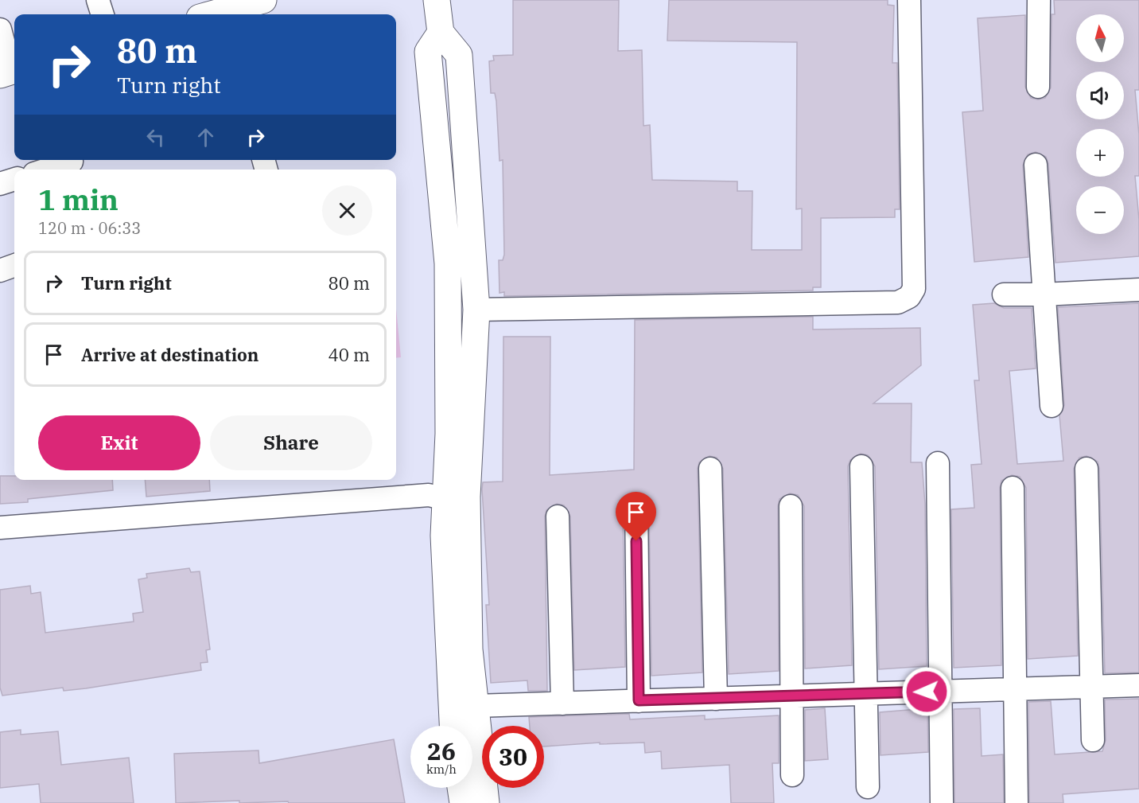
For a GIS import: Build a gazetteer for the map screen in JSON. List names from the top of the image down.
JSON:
{
  "north": "top",
  "page": {
    "map_buttons": ["+", "−"],
    "turn": ["80 m", "Turn right"],
    "heading": ["1 min", "120 m · 06:33"],
    "list": [
      {
        "name": "Turn right",
        "value": "80 m"
      },
      {
        "name": "Arrive at destination",
        "value": "40 m"
      }
    ],
    "buttons": ["Exit", "Share"],
    "speed": "26 km/h",
    "limit": "30"
  }
}
